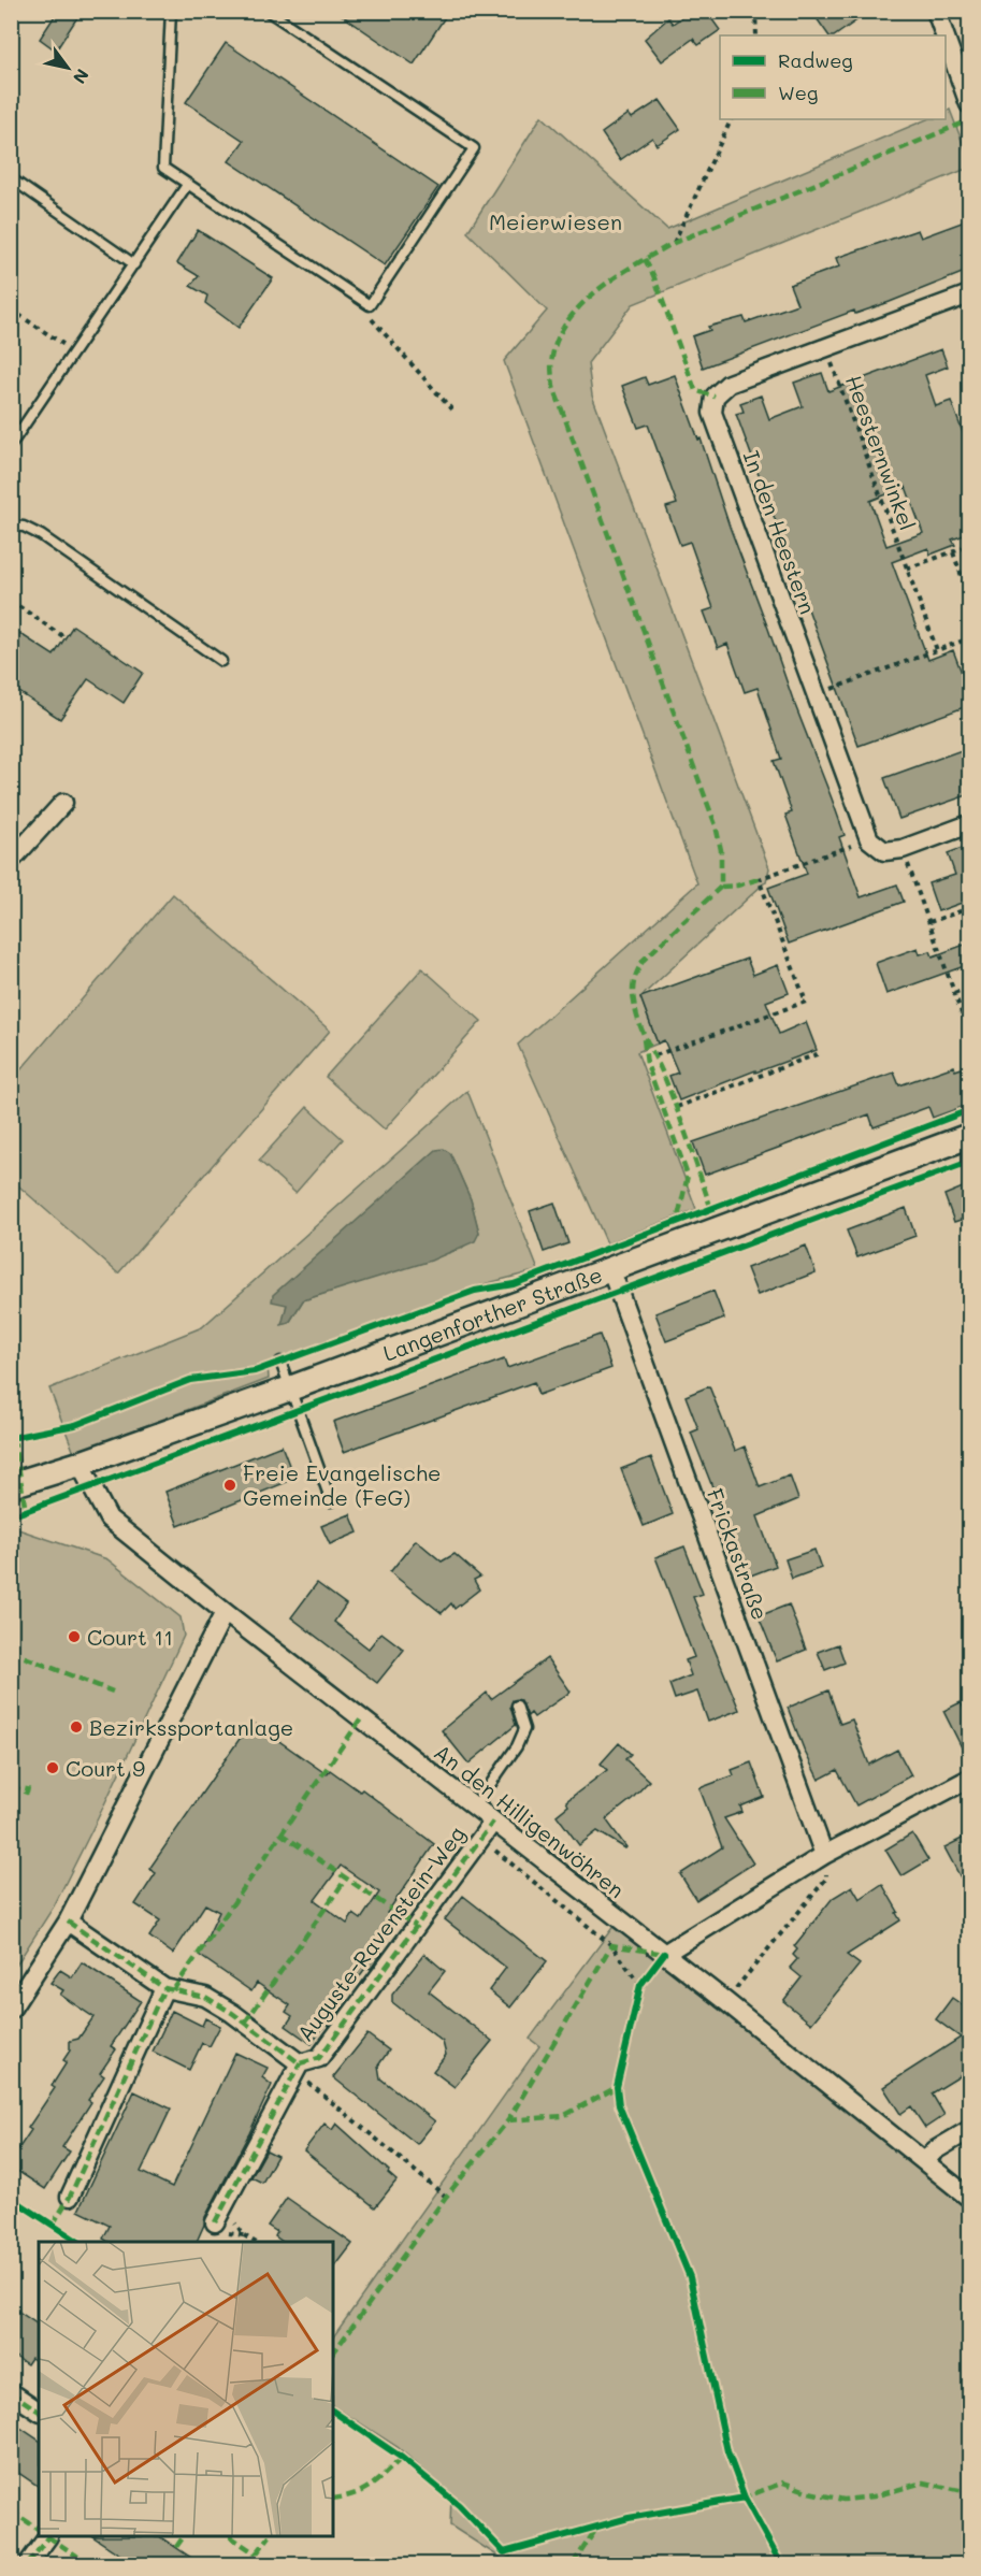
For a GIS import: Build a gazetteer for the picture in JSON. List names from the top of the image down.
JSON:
{
  "streets": {
    "main road": ["Langenforther Straße"],
    "street": [
      "In den Heestern",
      "Frickastraße",
      "An den Hilligenwöhren",
      "Auguste-Ravenstein-Weg"
    ],
    "path": ["Heesternwinkel"]
  },
  "crossings": [
    ["Heesternwinkel", "In den Heestern"],
    ["Langenforther Straße", "Frickastraße"],
    ["Langenforther Straße", "An den Hilligenwöhren"],
    ["An den Hilligenwöhren", "Auguste-Ravenstein-Weg"]
  ],
  "parks": ["Meierwiesen"],
  "places": [
    "Freie Evangelische Gemeinde (FeG)",
    "Court 11",
    "Bezirkssportanlage",
    "Court 9"
  ],
  "legend": ["Radweg", "Weg"],
  "north": "bottom right"
}
